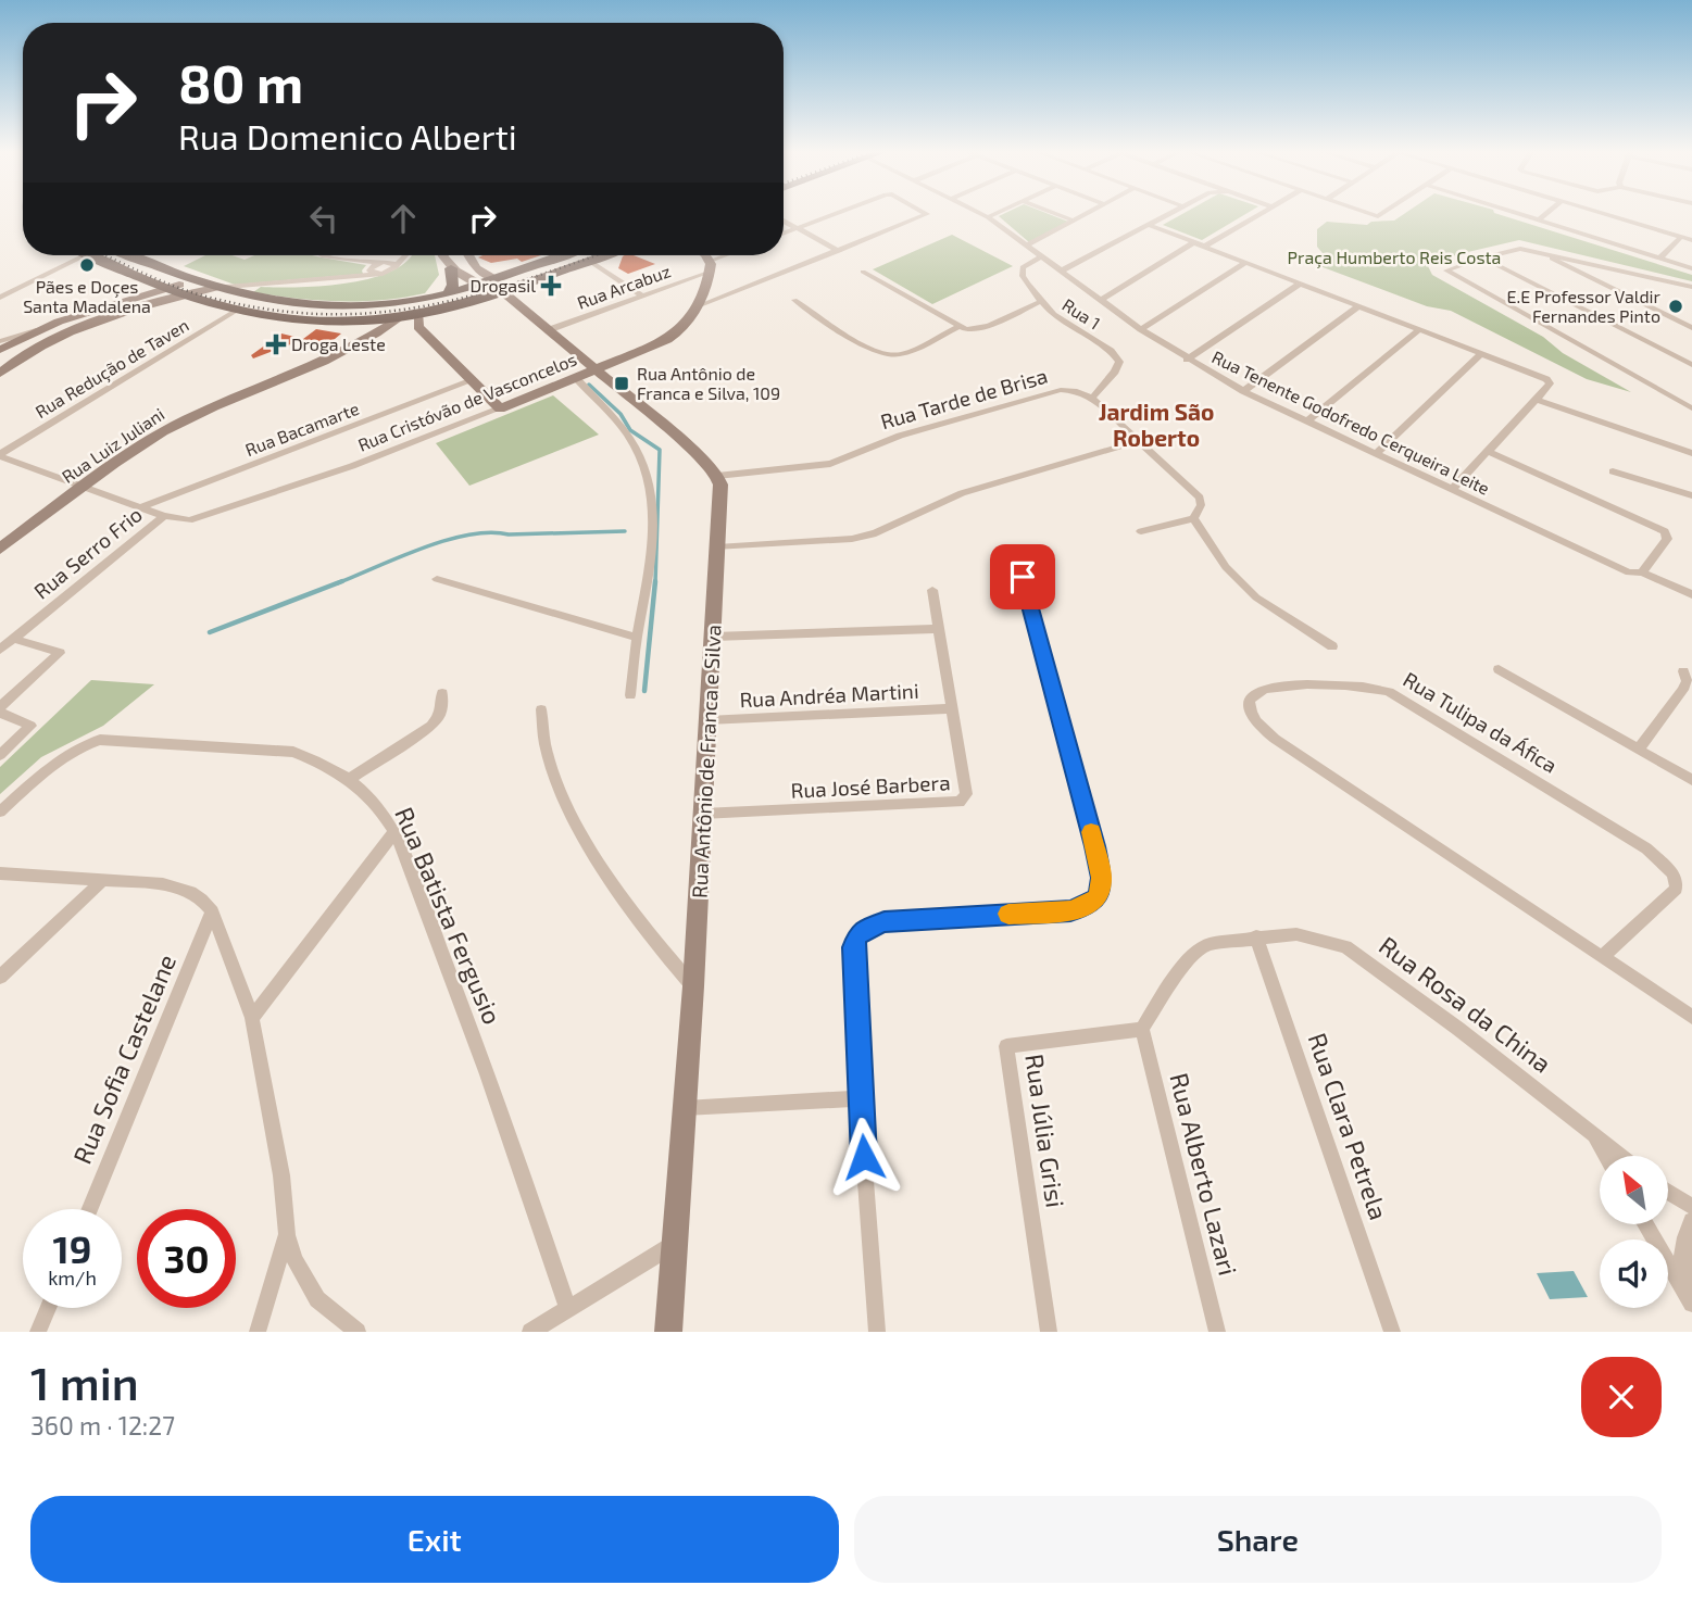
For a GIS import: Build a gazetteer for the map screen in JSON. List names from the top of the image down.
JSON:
{
  "streets": {
    "street": [
      "Rua Arcabuz",
      "Rua 1",
      "Rua Redução de Taven",
      "Rua Tarde de Brisa",
      "Rua Cristóvão de Vasconcelos",
      "Rua Tenente Godofredo Cerqueira Leite",
      "Rua Bacamarte",
      "Rua Luiz Juliani",
      "Rua Serro Frio",
      "Rua Andréa Martini",
      "Rua Tulipa da Áfica",
      "Rua Antônio de Franca e Silva",
      "Rua José Barbera",
      "Rua Batista Fergusio",
      "Rua Rosa da China",
      "Rua Sofia Castelane",
      "Rua Clara Petrela",
      "Rua Júlia Grisi",
      "Rua Alberto Lazari"
    ]
  },
  "crossings": [
    ["Rua Arcabuz", "Rua Cristóvão de Vasconcelos"],
    ["Rua 1", "Rua Tarde de Brisa"],
    ["Rua 1", "Rua Tenente Godofredo Cerqueira Leite"],
    ["Rua Redução de Taven", "Rua Cristóvão de Vasconcelos"],
    ["Rua Tarde de Brisa", "Rua Antônio de Franca e Silva"],
    ["Rua Cristóvão de Vasconcelos", "Rua Bacamarte"],
    ["Rua Cristóvão de Vasconcelos", "Rua Luiz Juliani"],
    ["Rua Cristóvão de Vasconcelos", "Rua Serro Frio"],
    ["Rua Andréa Martini", "Rua Antônio de Franca e Silva"],
    ["Rua Andréa Martini", "Rua José Barbera"],
    ["Rua Antônio de Franca e Silva", "Rua José Barbera"],
    ["Rua Rosa da China", "Rua Clara Petrela"],
    ["Rua Júlia Grisi", "Rua Alberto Lazari"]
  ],
  "districts": ["Jardim São Roberto"],
  "parks": ["Praça Humberto Reis Costa"],
  "places": {
    "other": ["Pães e Doçes Santa Madalena", "E.E Professor Valdir Fernandes Pinto"],
    "health": ["Drogasil", "Droga Leste"],
    "transit": ["Rua Antônio de Franca e Silva, 109"]
  },
  "north": "top left",
  "page": {
    "turn": ["80 m", "Rua Domenico Alberti"],
    "speed": "19 km/h",
    "limit": "30",
    "heading": ["1 min", "360 m · 12:27"],
    "buttons": ["Exit", "Share"]
  }
}
